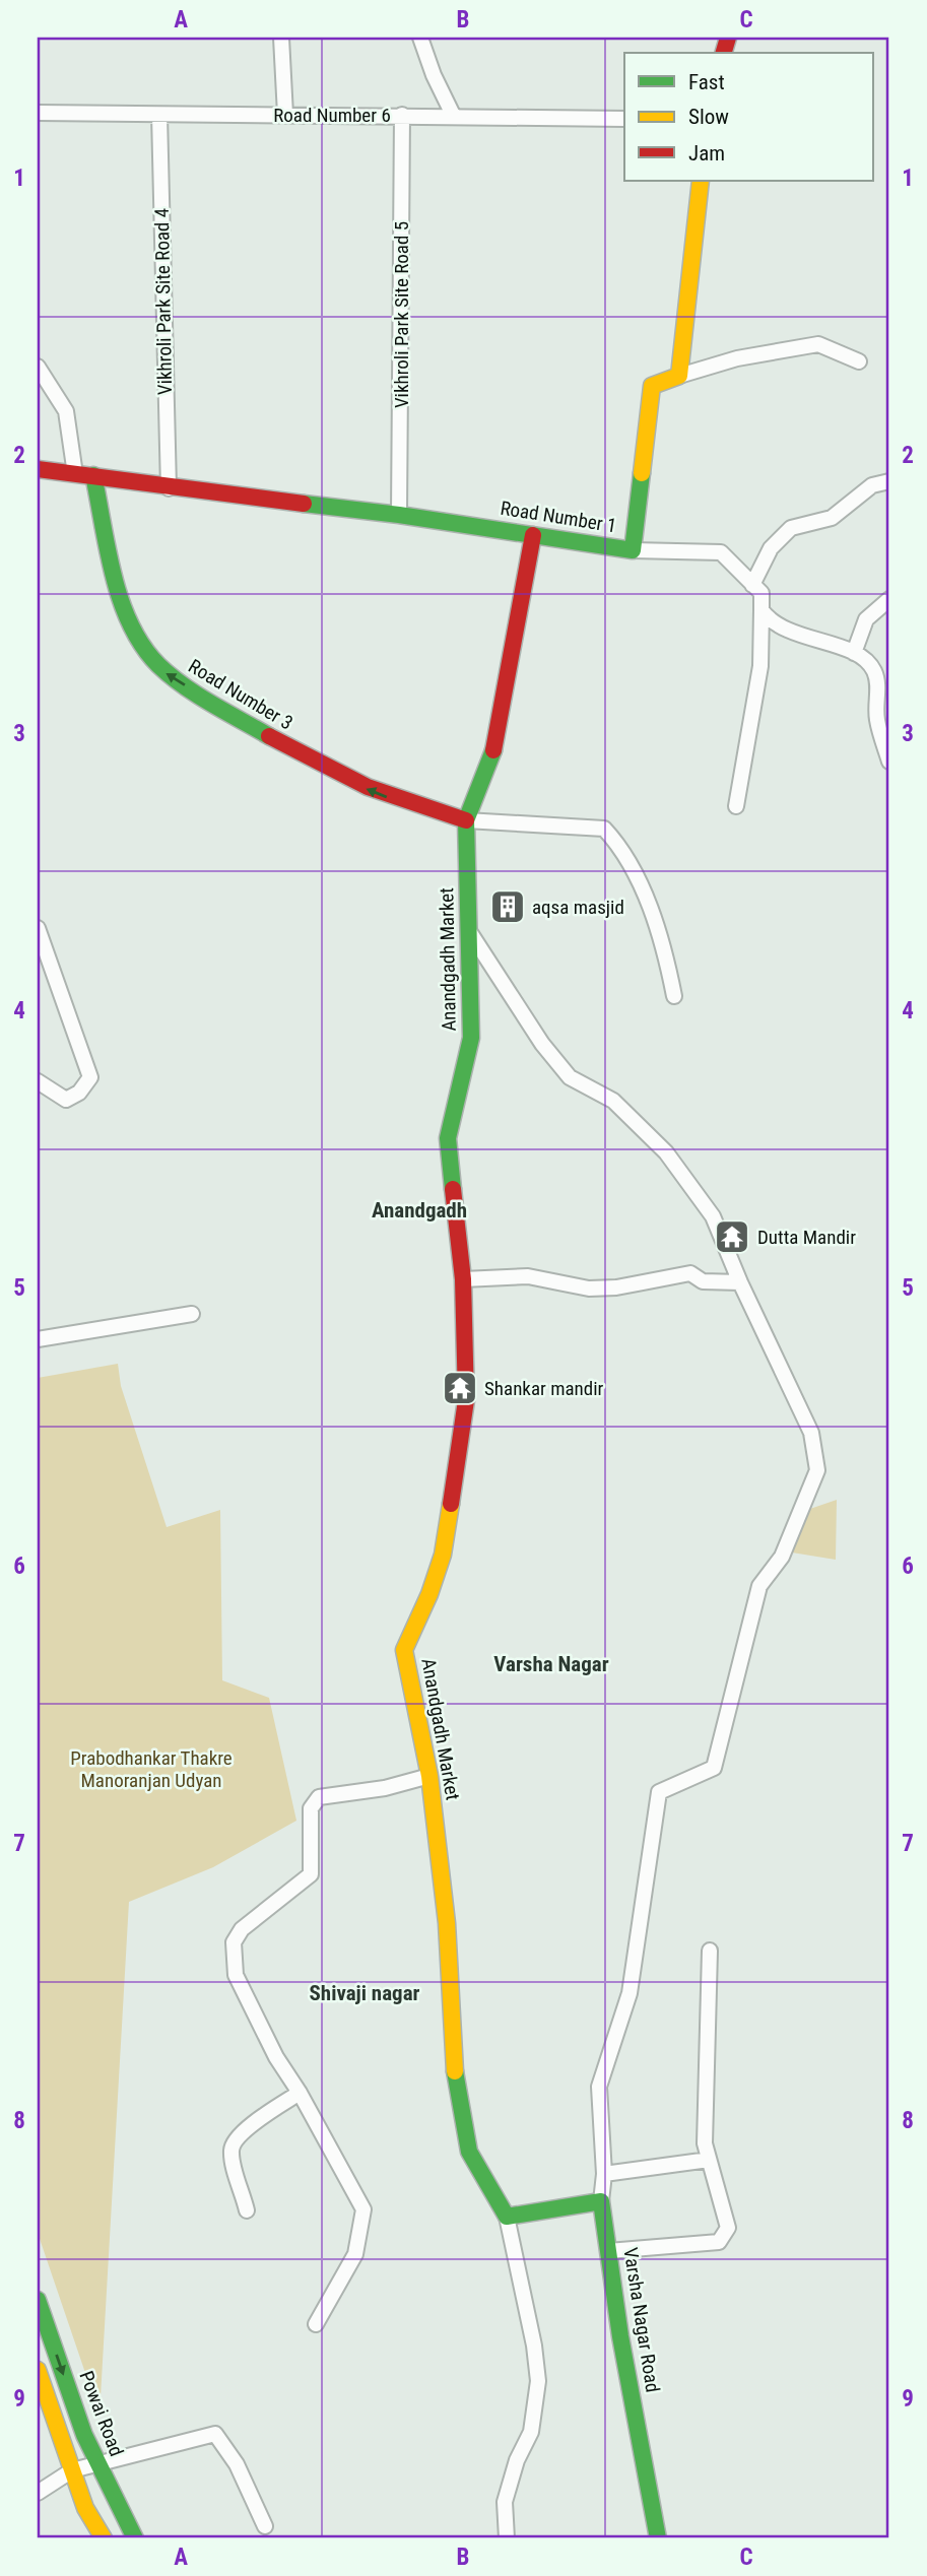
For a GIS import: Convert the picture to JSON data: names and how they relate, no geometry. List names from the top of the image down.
{
  "streets": {
    "street": [
      "Road Number 6",
      "Vikhroli Park Site Road 4",
      "Vikhroli Park Site Road 5",
      "Road Number 1",
      "Road Number 3",
      "Anandgadh Market",
      "Varsha Nagar Road",
      "Powai Road"
    ]
  },
  "crossings": [
    ["Road Number 6", "Vikhroli Park Site Road 4"],
    ["Road Number 6", "Vikhroli Park Site Road 5"],
    ["Vikhroli Park Site Road 4", "Road Number 1"],
    ["Vikhroli Park Site Road 5", "Road Number 1"],
    ["Road Number 1", "Road Number 3"],
    ["Road Number 1", "Anandgadh Market"],
    ["Road Number 3", "Anandgadh Market"]
  ],
  "one_way": ["Road Number 3"],
  "districts": ["Anandgadh", "Varsha Nagar", "Shivaji nagar"],
  "parks": ["Prabodhankar Thakre Manoranjan Udyan"],
  "places": {
    "building": ["aqsa masjid"],
    "temple": ["Dutta Mandir", "Shankar mandir"]
  },
  "legend": ["Fast", "Slow", "Jam"],
  "grid": {
    "columns": ["A", "B", "C"],
    "rows": [
      "1",
      "2",
      "3",
      "4",
      "5",
      "6",
      "7",
      "8",
      "9"
    ]
  }
}
